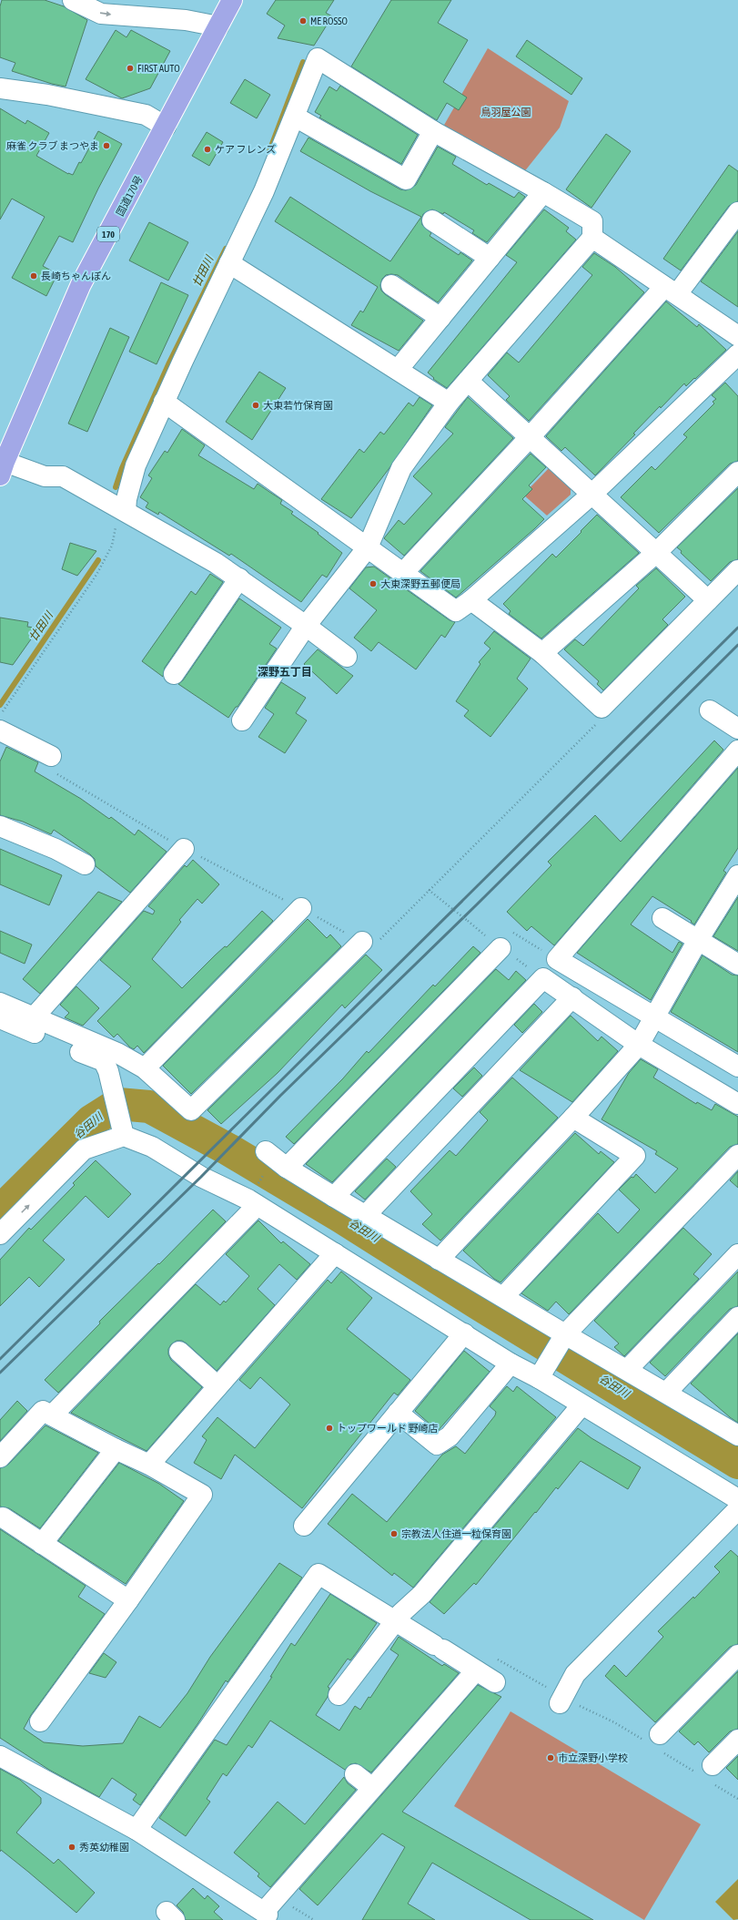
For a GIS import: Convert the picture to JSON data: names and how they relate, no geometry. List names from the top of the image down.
{
  "streets": {
    "highway": ["国道170号", "170"]
  },
  "districts": ["深野五丁目"],
  "water": ["廿田川", "谷田川"],
  "parks": ["鳥羽屋公園"],
  "places": [
    "ME ROSSO",
    "FIRST AUTO",
    "麻雀 クラブ まつやま",
    "ケア フレンズ",
    "長崎ちゃんぽん",
    "大東若竹保育園",
    "大東深野五郵便局",
    "トップワールド 野崎店",
    "宗教法人住道一粒保育園",
    "市立深野小学校",
    "秀英幼稚園"
  ]
}
